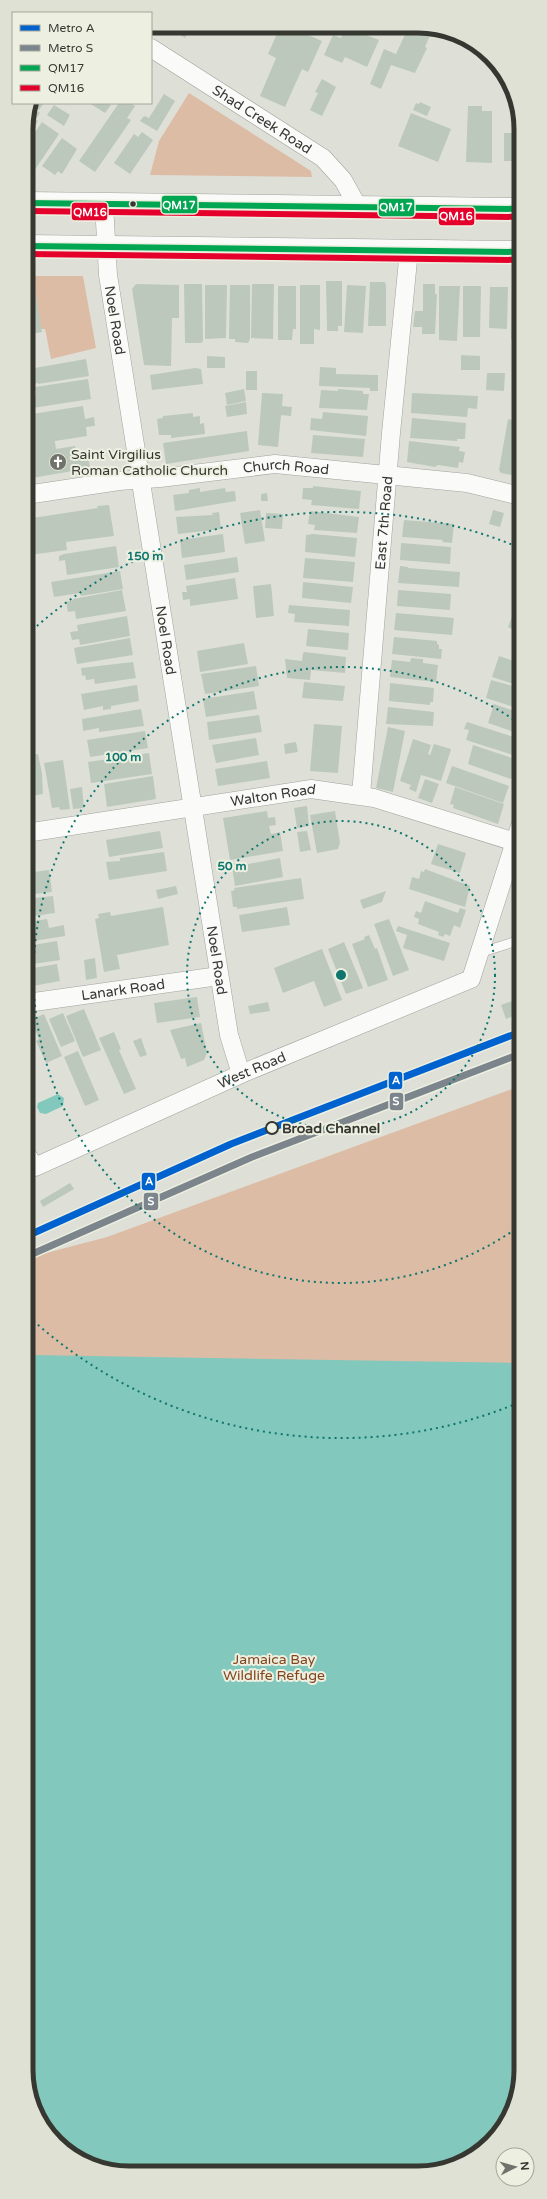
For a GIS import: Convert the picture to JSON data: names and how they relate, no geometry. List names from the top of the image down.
{
  "streets": {
    "street": [
      "Shad Creek Road",
      "Noel Road",
      "Church Road",
      "East 7th Road",
      "Walton Road",
      "Lanark Road",
      "West Road"
    ]
  },
  "crossings": [
    ["Noel Road", "Church Road"],
    ["Noel Road", "Walton Road"],
    ["Noel Road", "Lanark Road"],
    ["Noel Road", "West Road"],
    ["Church Road", "East 7th Road"],
    ["East 7th Road", "Walton Road"]
  ],
  "parks": ["Jamaica Bay Wildlife Refuge"],
  "places": {
    "church": ["Saint Virgilius Roman Catholic Church"],
    "other": ["Broad Channel"]
  },
  "lines": [
    "transit line QM17",
    "transit line QM16",
    "metro line A",
    "metro line S"
  ],
  "legend": [
    "Metro A",
    "Metro S",
    "QM17",
    "QM16"
  ],
  "north": "right",
  "rings": ["150 m", "100 m", "50 m"]
}
